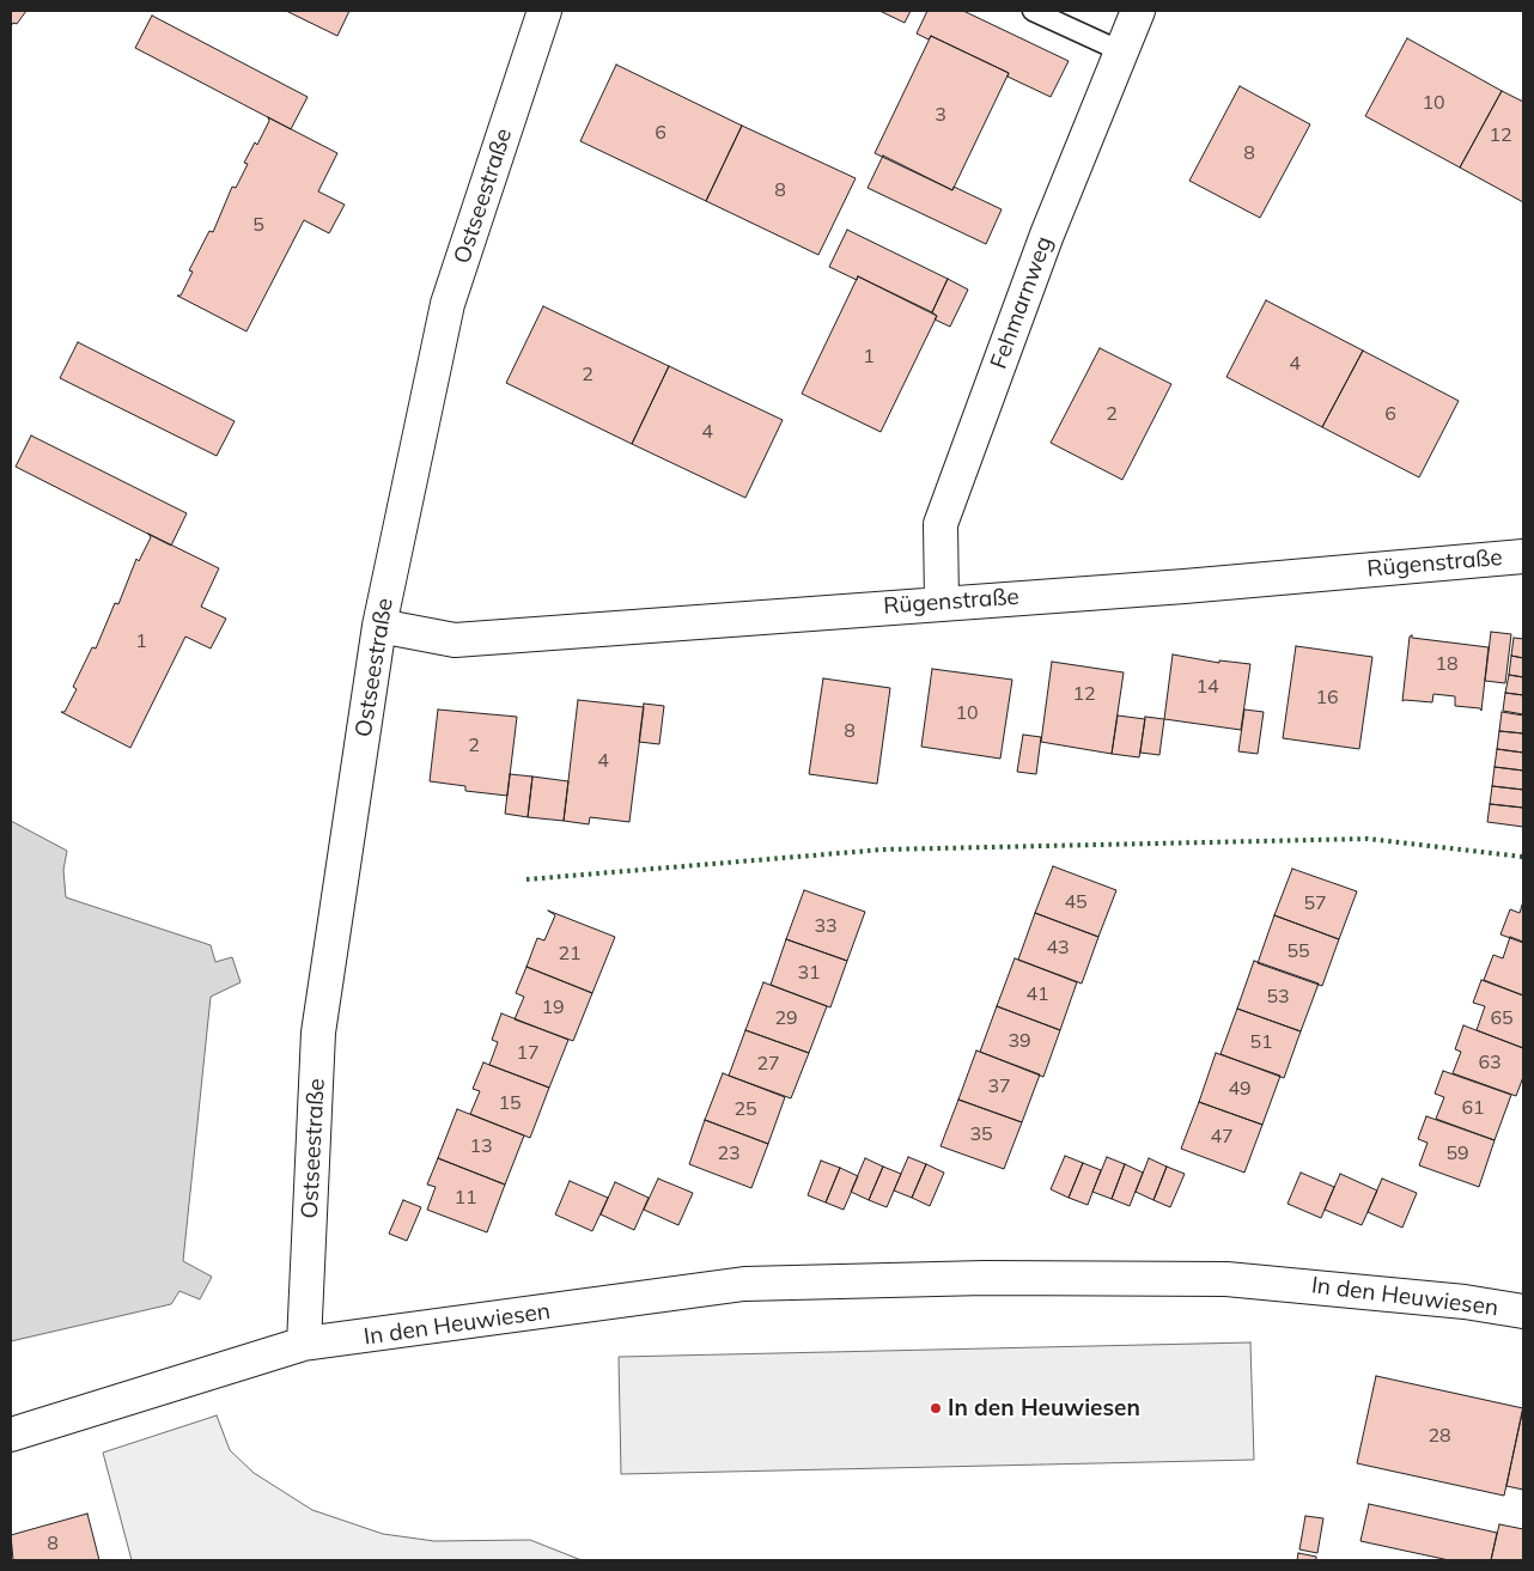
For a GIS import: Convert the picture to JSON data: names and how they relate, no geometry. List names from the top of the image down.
{
  "streets": {
    "street": [
      "Ostseestraße",
      "Fehmarnweg",
      "Rügenstraße",
      "In den Heuwiesen"
    ]
  },
  "crossings": [
    ["Ostseestraße", "Rügenstraße"],
    ["Ostseestraße", "In den Heuwiesen"],
    ["Fehmarnweg", "Rügenstraße"]
  ],
  "places": ["In den Heuwiesen"],
  "house_numbers": [
    "10",
    "3",
    "6",
    "12",
    "8",
    "8",
    "5",
    "1",
    "4",
    "2",
    "2",
    "6",
    "4",
    "1",
    "18",
    "14",
    "12",
    "16",
    "10",
    "8",
    "2",
    "4",
    "45",
    "57",
    "33",
    "43",
    "55",
    "21",
    "31",
    "41",
    "53",
    "19",
    "29",
    "65",
    "39",
    "51",
    "17",
    "63",
    "27",
    "37",
    "49",
    "15",
    "61",
    "25",
    "35",
    "47",
    "13",
    "23",
    "59",
    "11",
    "28",
    "8"
  ]
}
